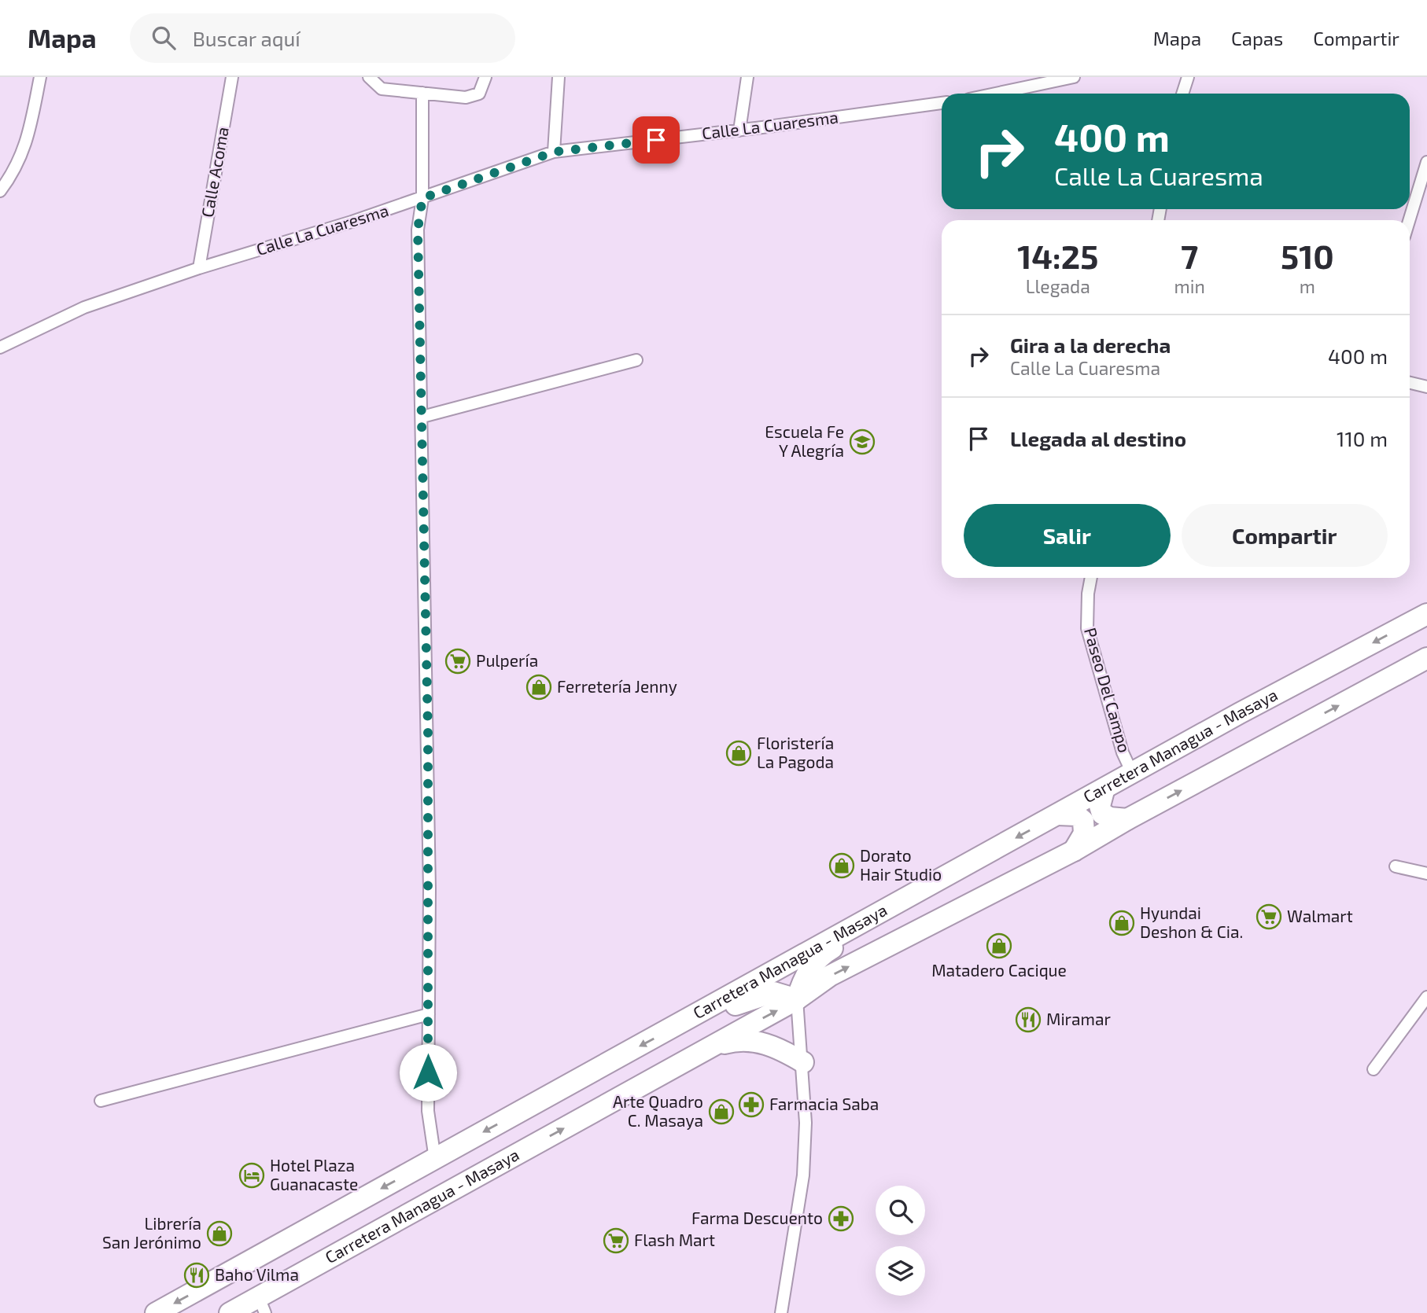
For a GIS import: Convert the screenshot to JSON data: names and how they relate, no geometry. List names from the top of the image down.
{
  "streets": {
    "highway": ["Carretera Managua - Masaya"],
    "street": ["Calle La Cuaresma", "Calle Acoma", "Paseo Del Campo"]
  },
  "crossings": [
    ["Calle La Cuaresma", "Calle Acoma"],
    ["Paseo Del Campo", "Carretera Managua - Masaya"]
  ],
  "places": {
    "school or university": ["Escuela Fe Y Alegría"],
    "supermarket": ["Pulpería", "Walmart", "Flash Mart"],
    "shop": [
      "Ferretería Jenny",
      "Floristería La Pagoda",
      "Dorato Hair Studio",
      "Hyundai Deshon & Cia.",
      "Matadero Cacique",
      "Arte Quadro C. Masaya",
      "Librería San Jerónimo"
    ],
    "restaurant": ["Miramar", "Baho Vilma"],
    "pharmacy": ["Farmacia Saba", "Farma Descuento"],
    "hotel": ["Hotel Plaza Guanacaste"]
  },
  "page": {
    "header": "Mapa",
    "search": "Buscar aquí",
    "nav": ["Mapa", "Capas", "Compartir"],
    "turn": ["400 m", "Calle La Cuaresma"],
    "eta": [
      "14:25",
      "Llegada",
      "7",
      "min",
      "510",
      "m"
    ],
    "list": [
      {
        "name": "Gira a la derecha",
        "note": "Calle La Cuaresma",
        "value": "400 m"
      },
      {
        "name": "Llegada al destino",
        "value": "110 m"
      }
    ],
    "buttons": ["Salir", "Compartir"]
  }
}
